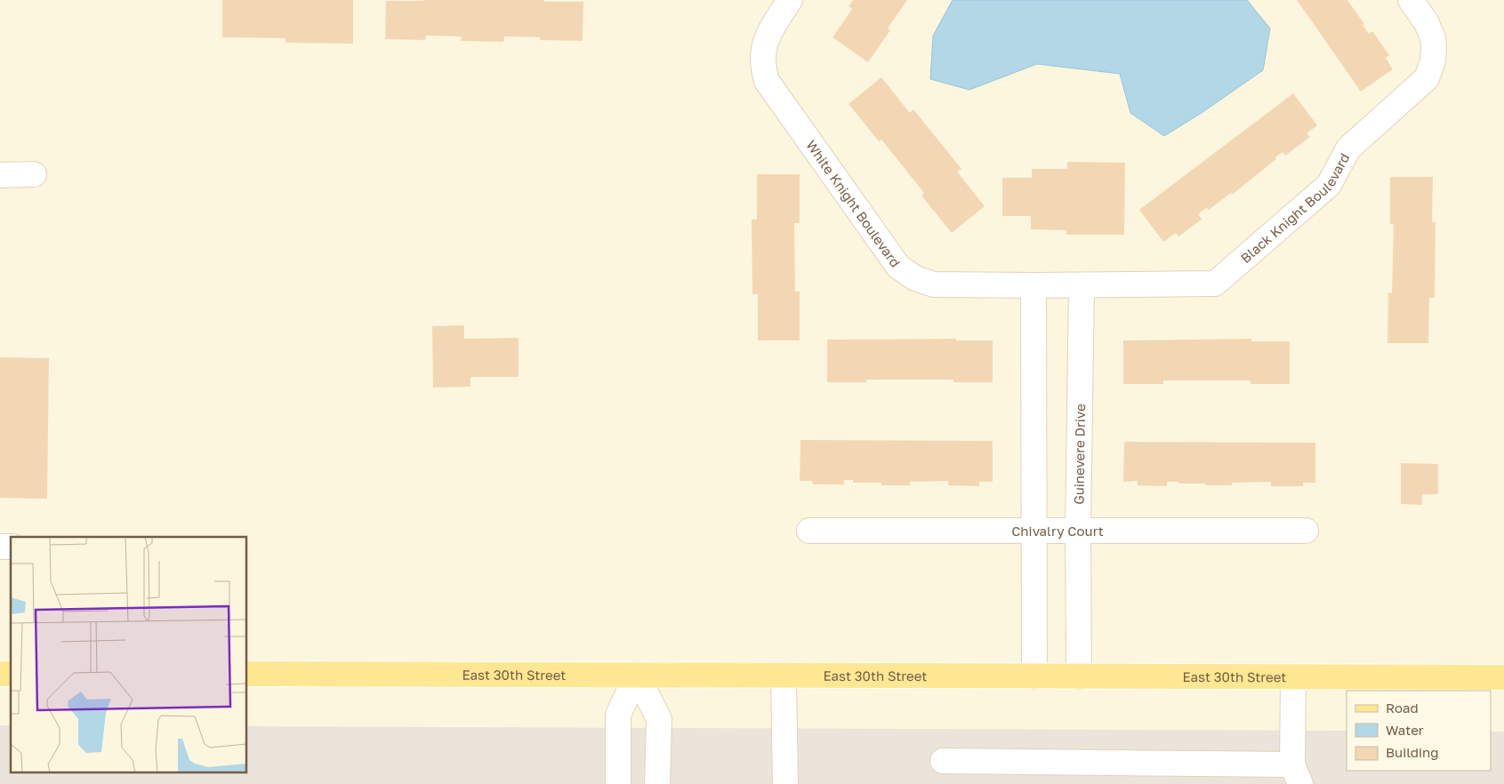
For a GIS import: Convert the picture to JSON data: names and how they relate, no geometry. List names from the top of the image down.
{
  "streets": {
    "main road": ["East 30th Street"],
    "street": [
      "White Knight Boulevard",
      "Black Knight Boulevard",
      "Guinevere Drive",
      "Chivalry Court"
    ]
  },
  "crossings": [
    ["White Knight Boulevard", "Black Knight Boulevard"],
    ["Black Knight Boulevard", "Guinevere Drive"],
    ["Guinevere Drive", "Chivalry Court"],
    ["Guinevere Drive", "East 30th Street"]
  ],
  "legend": ["Road", "Water", "Building"]
}
